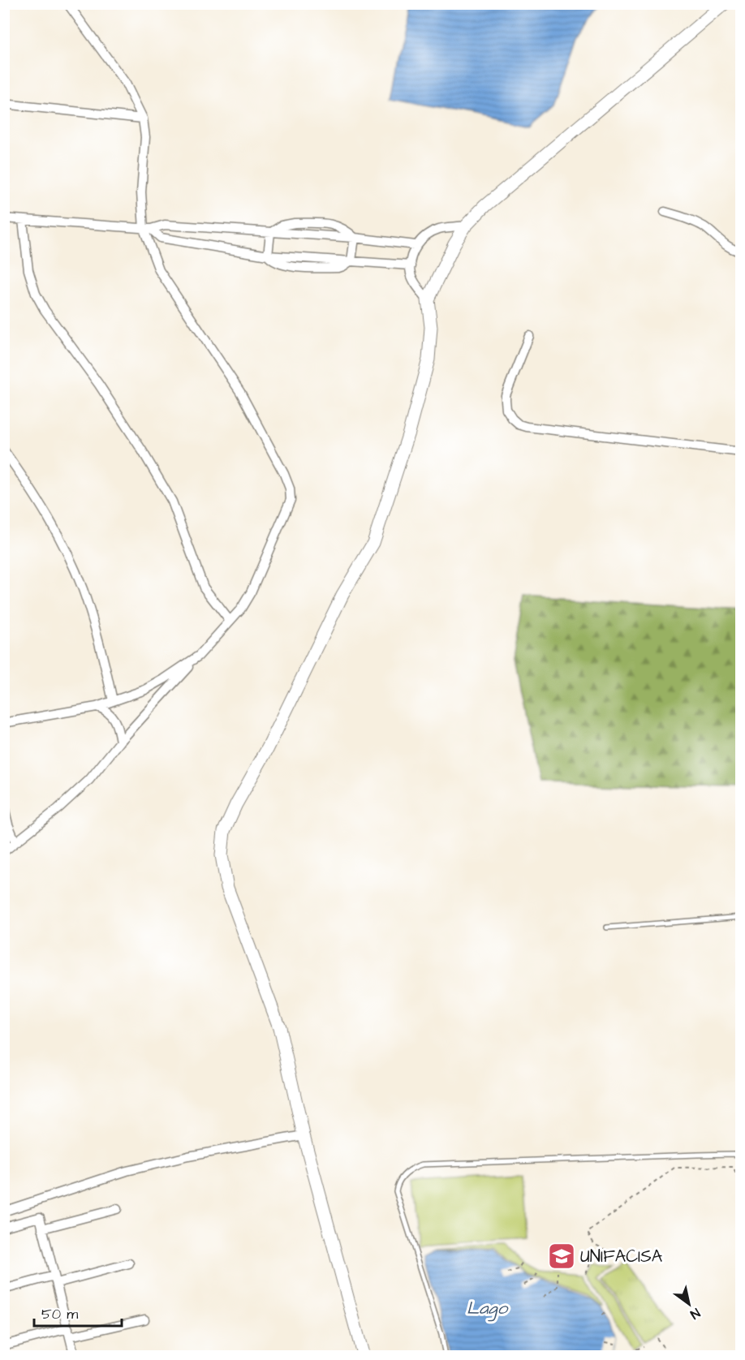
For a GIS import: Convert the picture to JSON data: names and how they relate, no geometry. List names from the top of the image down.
{
  "water": ["Lago"],
  "places": {
    "school or university": ["UNIFACISA"]
  },
  "scale_bar": "50 m",
  "north": "bottom right"
}
